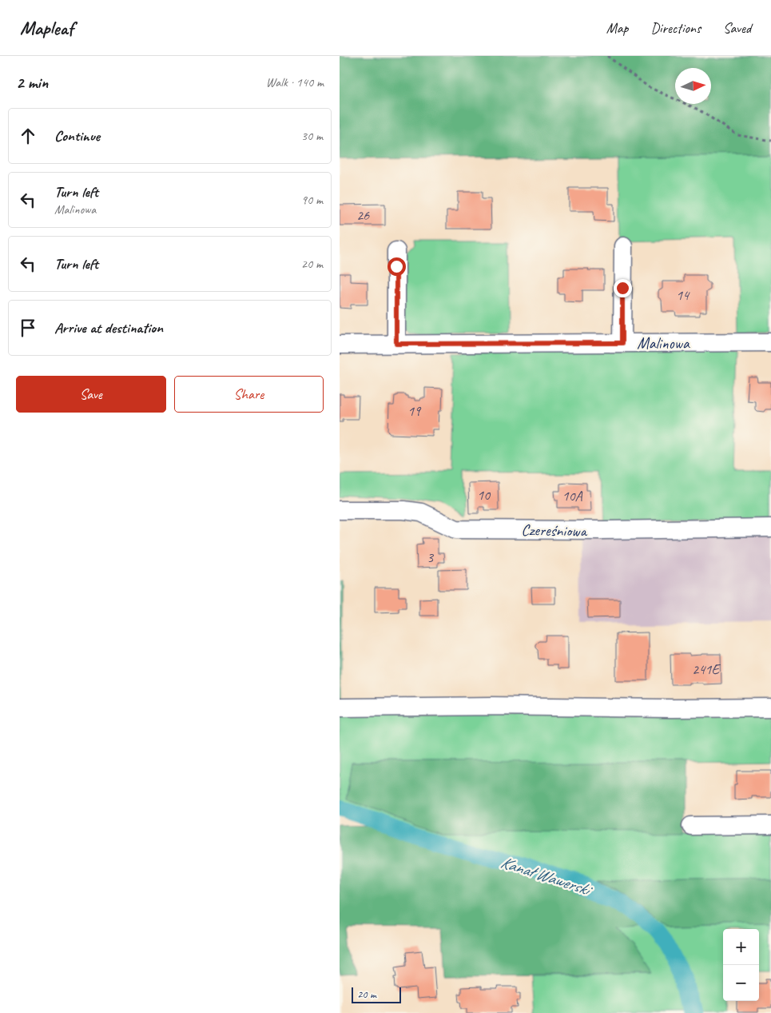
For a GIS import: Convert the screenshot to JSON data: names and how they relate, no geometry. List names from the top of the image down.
{
  "streets": {
    "street": ["Malinowa", "Czereśniowa"]
  },
  "water": ["Kanał Wawerski"],
  "house_numbers": [
    "26",
    "14",
    "19",
    "10",
    "10A",
    "3",
    "241E"
  ],
  "scale_bar": "20 m",
  "north": "right",
  "page": {
    "header": "Mapleaf",
    "nav": ["Map", "Directions", "Saved"],
    "heading": ["2 min", "Walk · 140 m"],
    "list": [
      ["Continue", "30 m"],
      ["Turn left", "Malinowa", "90 m"],
      ["Turn left", "20 m"],
      "Arrive at destination"
    ],
    "buttons": ["Save", "Share"],
    "map_buttons": ["+", "−"],
    "scale": "20 m"
  }
}
